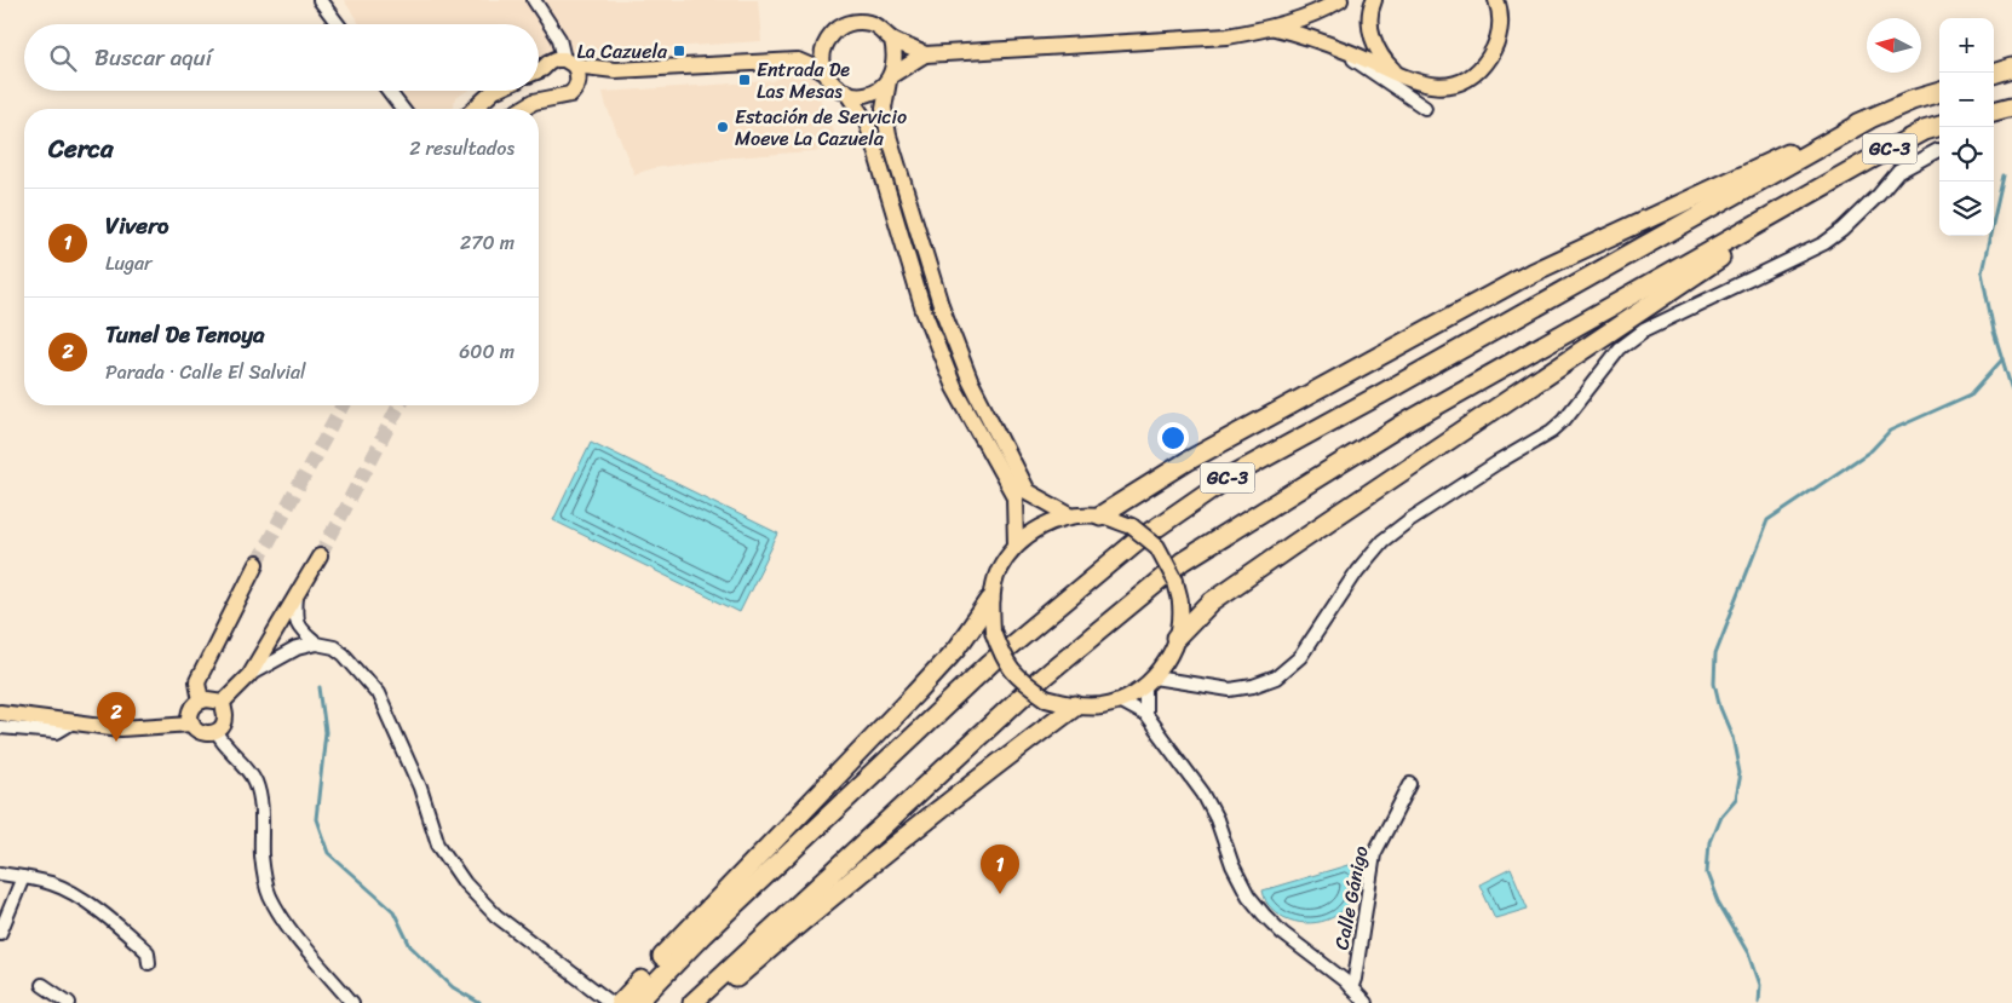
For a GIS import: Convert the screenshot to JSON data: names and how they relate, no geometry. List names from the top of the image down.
{
  "streets": {
    "highway": ["GC-3"],
    "street": ["Calle Gánigo"]
  },
  "places": {
    "transit": ["La Cazuela", "Entrada De Las Mesas"],
    "other": ["Estación de Servicio Moeve La Cazuela"]
  },
  "north": "left",
  "page": {
    "map_buttons": ["+", "−"],
    "search": "Buscar aquí",
    "heading": ["Cerca", "2 resultados"],
    "list": [
      {
        "mark": "1",
        "name": "Vivero",
        "note": "Lugar",
        "value": "270 m"
      },
      {
        "mark": "2",
        "name": "Tunel De Tenoya",
        "note": "Parada · Calle El Salvial",
        "value": "600 m"
      }
    ],
    "pins": ["2", "1"]
  }
}
